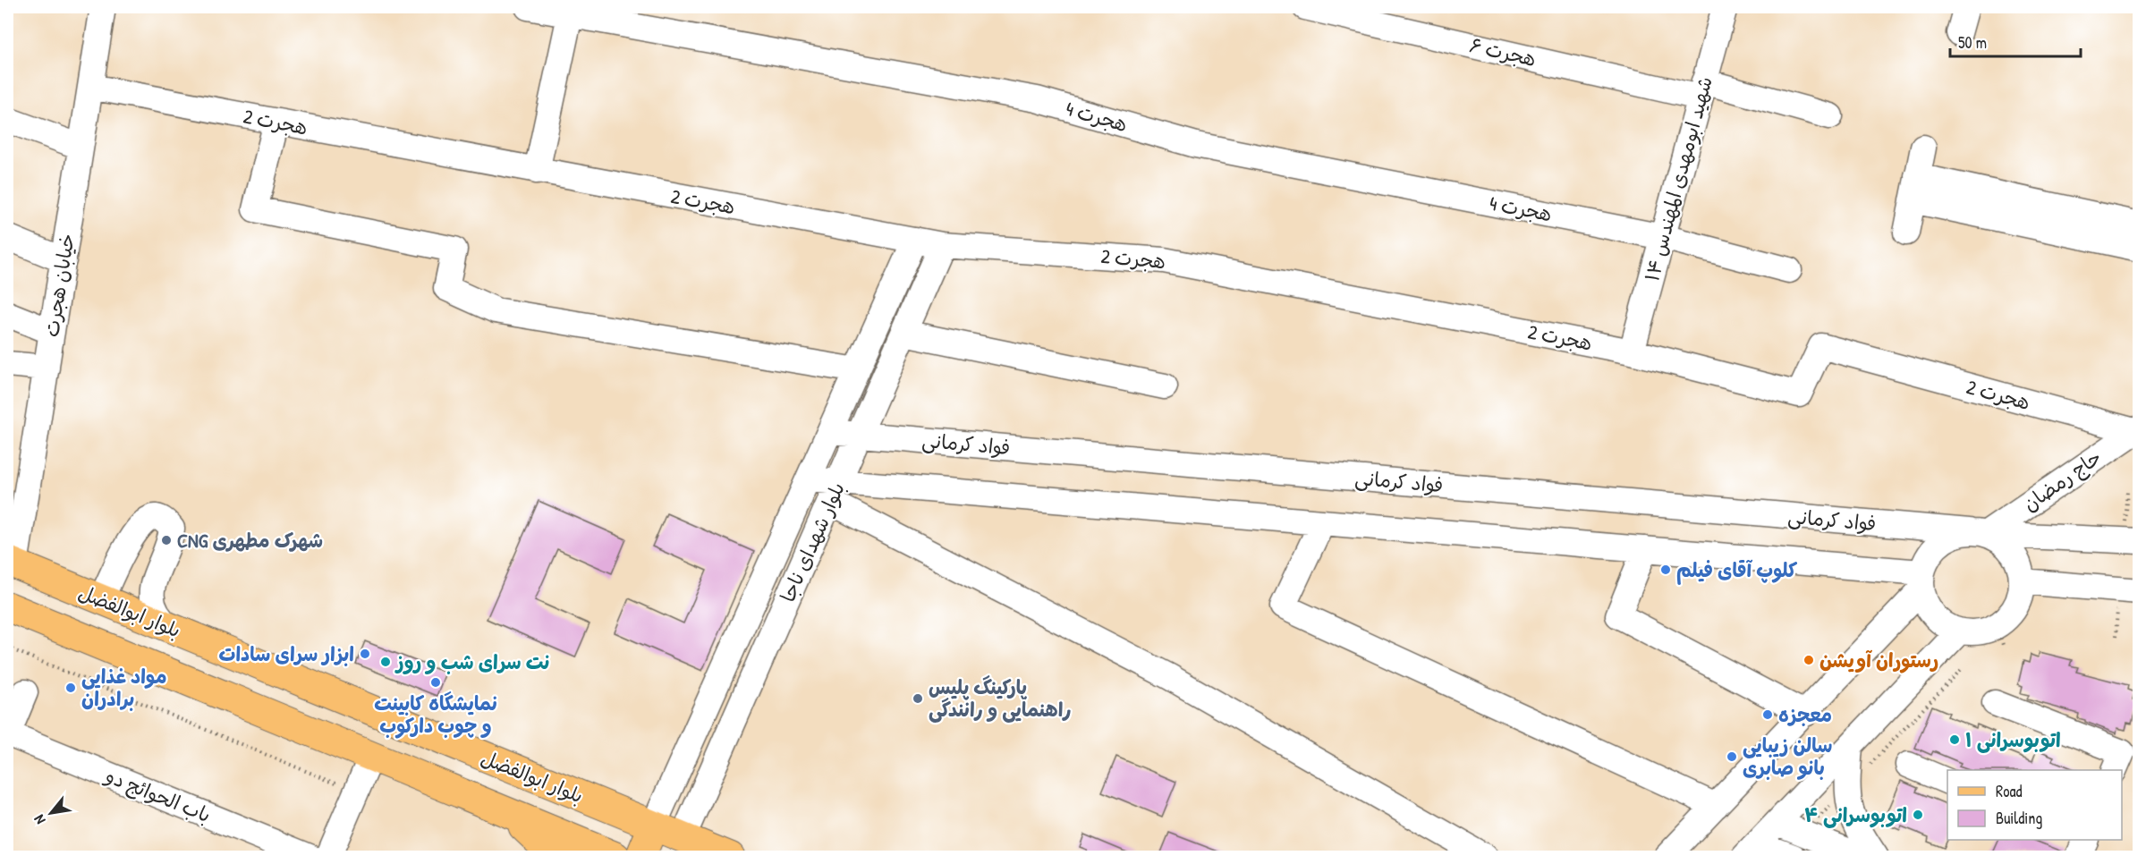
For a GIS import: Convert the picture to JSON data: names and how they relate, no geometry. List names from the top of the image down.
{
  "streets": {
    "main road": ["بلوار ابوالفضل"],
    "street": [
      "هجرت ۶",
      "هجرت 4",
      "هجرت 2",
      "شهید ابومهدی المهندس ۱۴",
      "خیابان هجرت",
      "فواد کرمانی",
      "حاج رمضان",
      "بلوار شهدای ناجا",
      "باب الحوائج دو"
    ]
  },
  "crossings": [
    ["هجرت ۶", "شهید ابومهدی المهندس ۱۴"],
    ["هجرت 4", "شهید ابومهدی المهندس ۱۴"],
    ["هجرت 2", "شهید ابومهدی المهندس ۱۴"],
    ["هجرت 2", "خیابان هجرت"],
    ["هجرت 2", "حاج رمضان"],
    ["هجرت 2", "بلوار شهدای ناجا"],
    ["خیابان هجرت", "بلوار ابوالفضل"],
    ["فواد کرمانی", "حاج رمضان"],
    ["فواد کرمانی", "بلوار شهدای ناجا"],
    ["بلوار شهدای ناجا", "بلوار ابوالفضل"]
  ],
  "places": [
    "CNG شهرک مطهری",
    "کلوپ آقای فیلم",
    "ابزار سرای سادات",
    "رستوران آویشن",
    "نت سرای شب و روز",
    "نمایشگاه کابینت و چوب دارکوب",
    "مواد غذایی برادران",
    "پارکینگ پلیس راهنمایی و رانندگی",
    "معجزه",
    "اتوبوسرانی ۱",
    "سالن زیبایی بانو صابری",
    "اتوبوسرانی ۴"
  ],
  "legend": ["Road", "Building"],
  "scale_bar": "50 m",
  "north": "bottom left"
}
